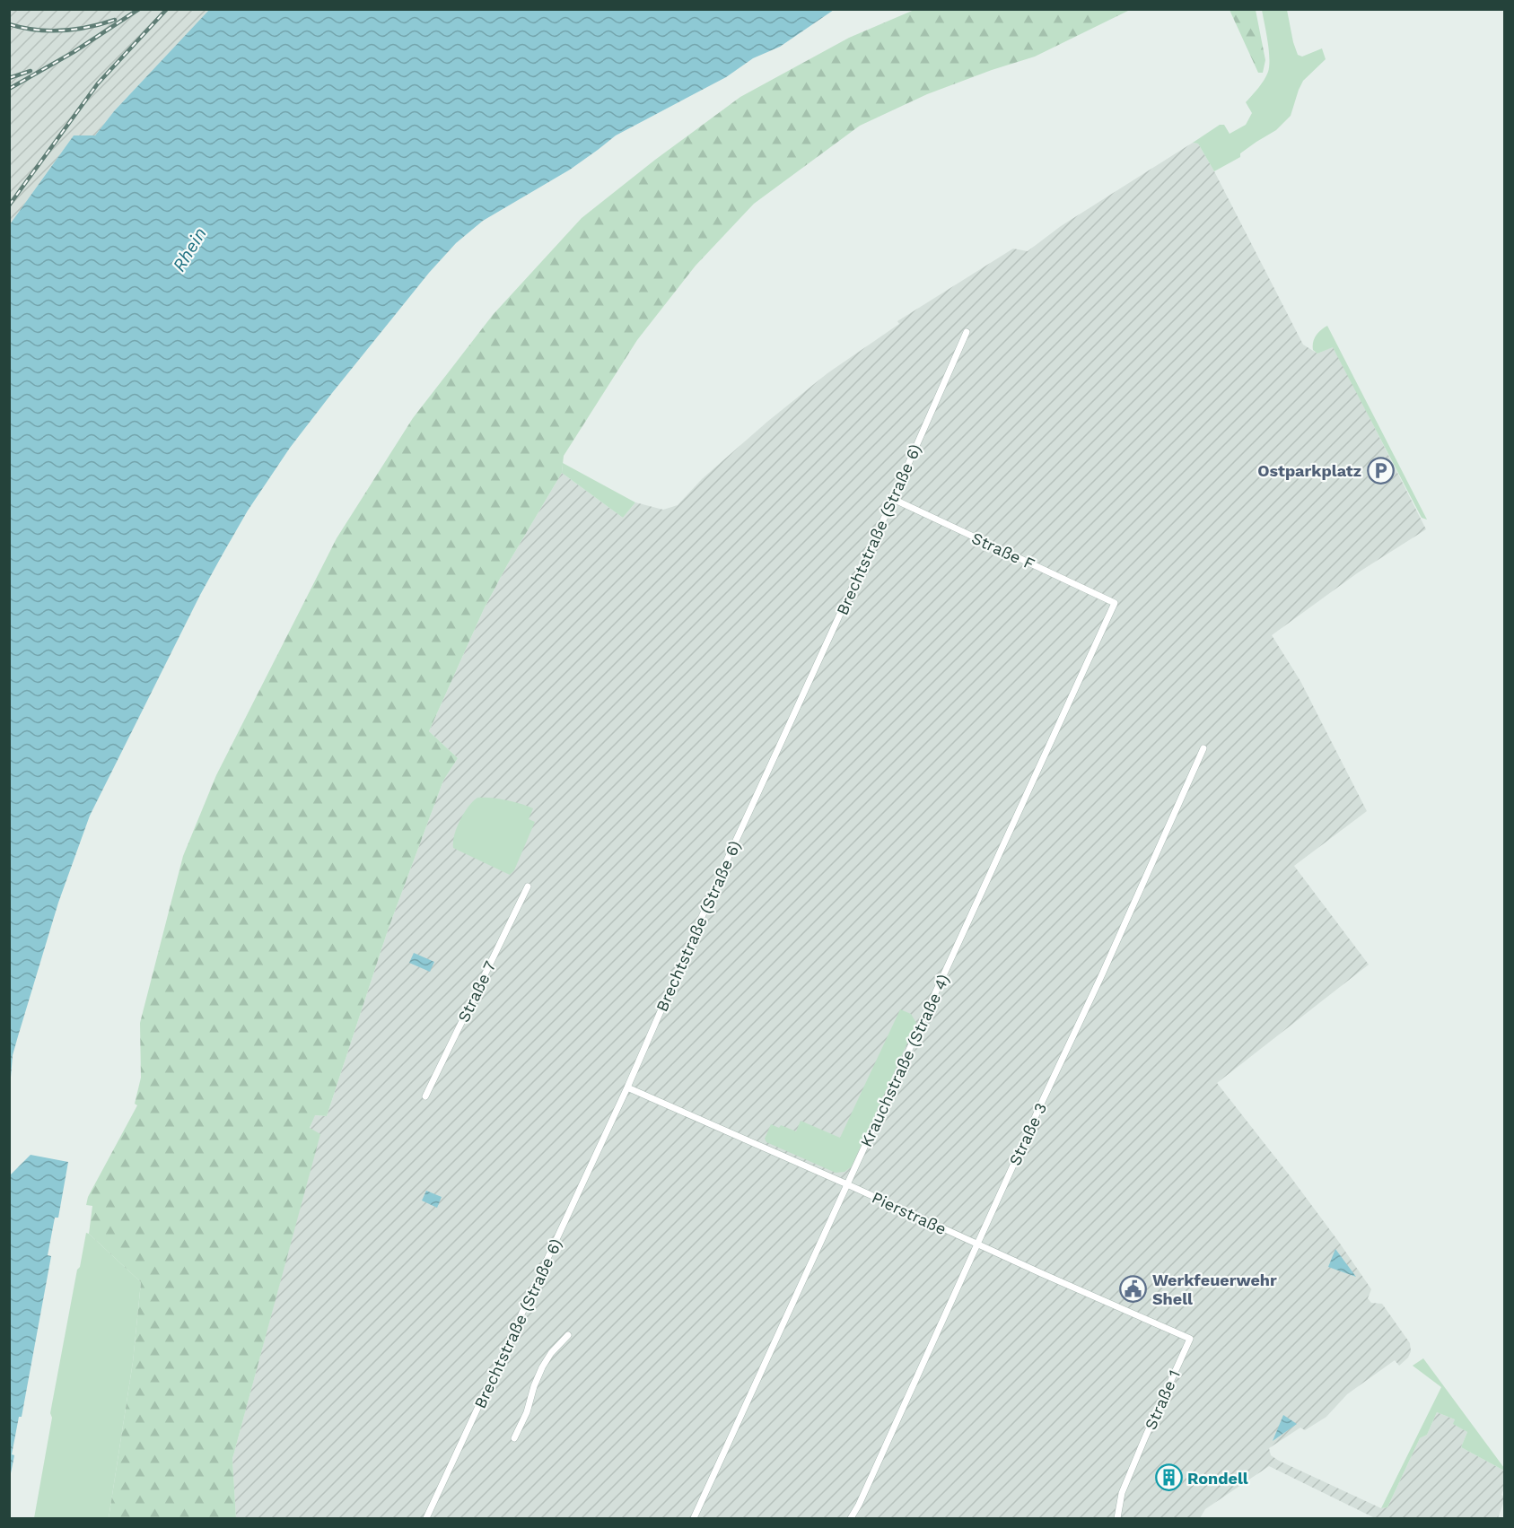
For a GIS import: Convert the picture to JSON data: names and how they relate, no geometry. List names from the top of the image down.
{
  "streets": {
    "street": [
      "Brechtstraße (Straße 6)",
      "Straße F",
      "Straße 7",
      "Krauchstraße (Straße 4)",
      "Straße 3",
      "Pierstraße",
      "Straße 1"
    ]
  },
  "crossings": [
    ["Brechtstraße (Straße 6)", "Straße F"],
    ["Brechtstraße (Straße 6)", "Pierstraße"],
    ["Straße F", "Krauchstraße (Straße 4)"],
    ["Krauchstraße (Straße 4)", "Pierstraße"],
    ["Straße 3", "Pierstraße"],
    ["Pierstraße", "Straße 1"]
  ],
  "water": ["Rhein"],
  "places": {
    "parking": ["Ostparkplatz"],
    "public building": ["Werkfeuerwehr Shell"],
    "building": ["Rondell"]
  }
}
